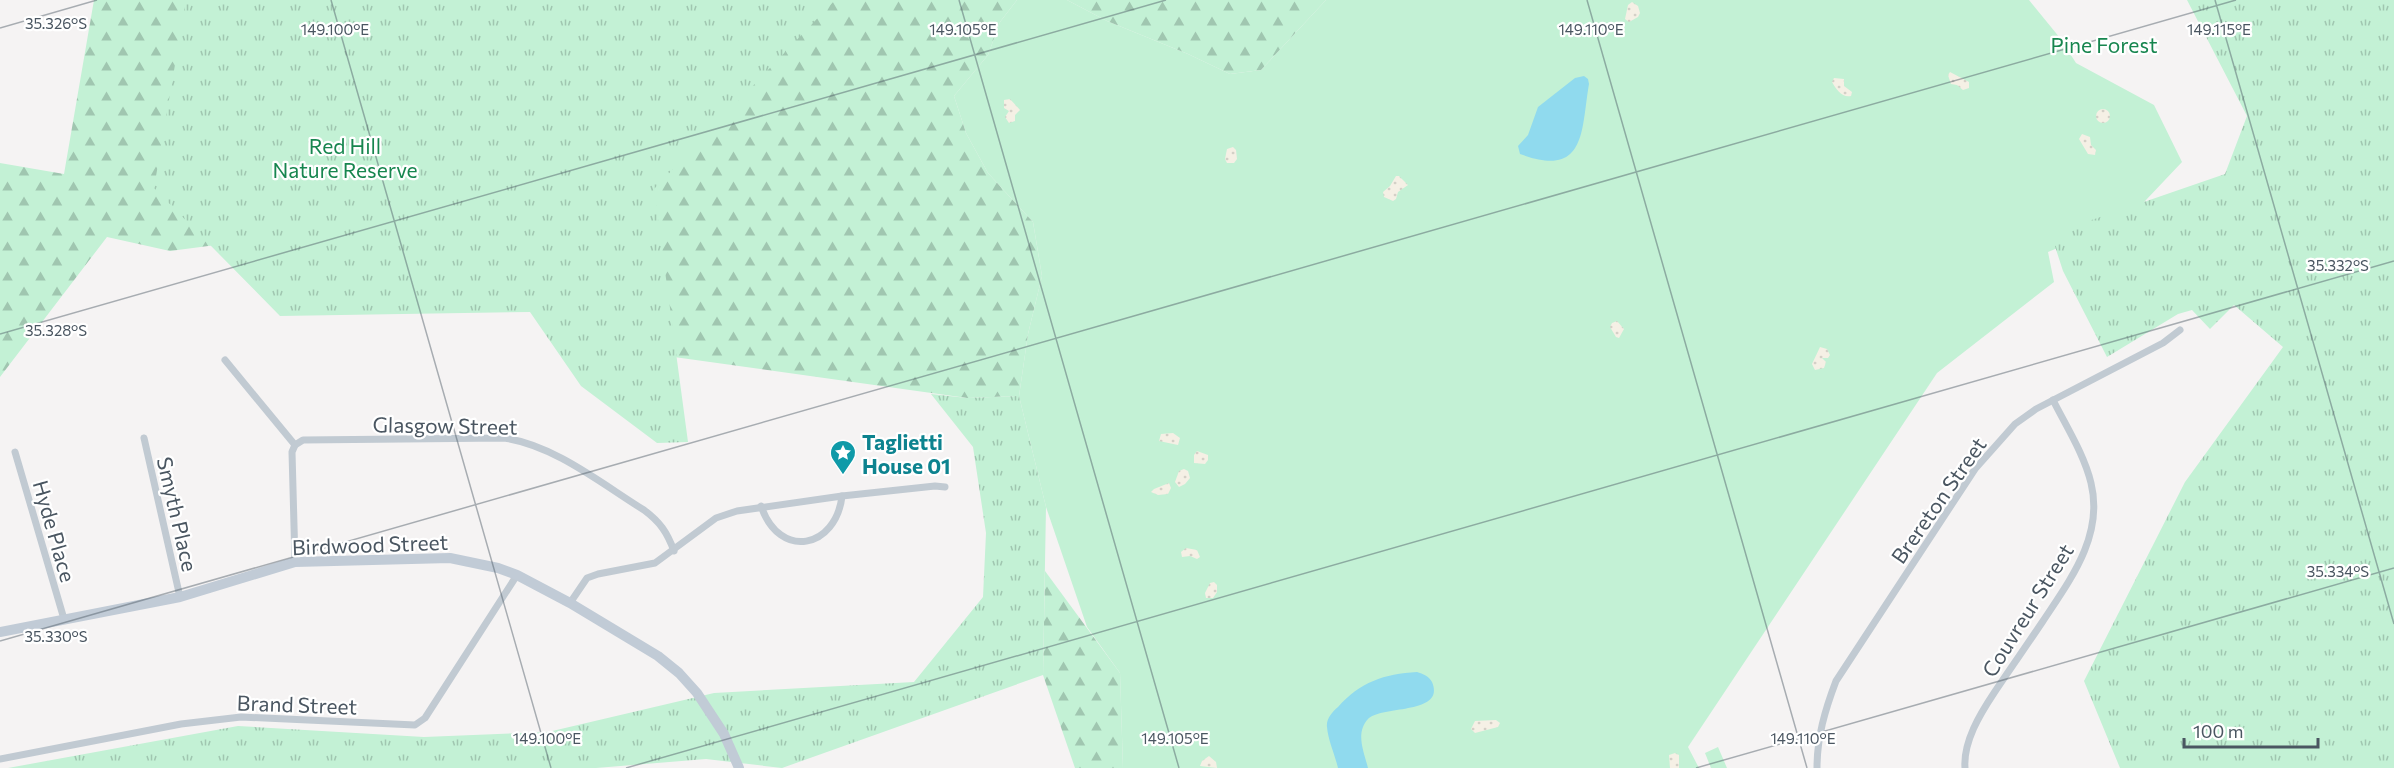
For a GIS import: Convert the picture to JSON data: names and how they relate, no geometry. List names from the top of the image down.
{
  "streets": {
    "street": [
      "Glasgow Street",
      "Brereton Street",
      "Smyth Place",
      "Hyde Place",
      "Birdwood Street",
      "Couvreur Street",
      "Brand Street"
    ]
  },
  "crossings": [
    ["Brereton Street", "Couvreur Street"],
    ["Smyth Place", "Birdwood Street"],
    ["Hyde Place", "Birdwood Street"],
    ["Birdwood Street", "Brand Street"]
  ],
  "parks": ["Pine Forest", "Red Hill Nature Reserve"],
  "places": {
    "place": ["Taglietti House 01"]
  },
  "scale_bar": "100 m",
  "coordinates": [
    "35.326°S",
    "149.100°E",
    "149.105°E",
    "149.110°E",
    "149.115°E",
    "35.332°S",
    "35.328°S",
    "35.334°S",
    "35.330°S"
  ]
}
